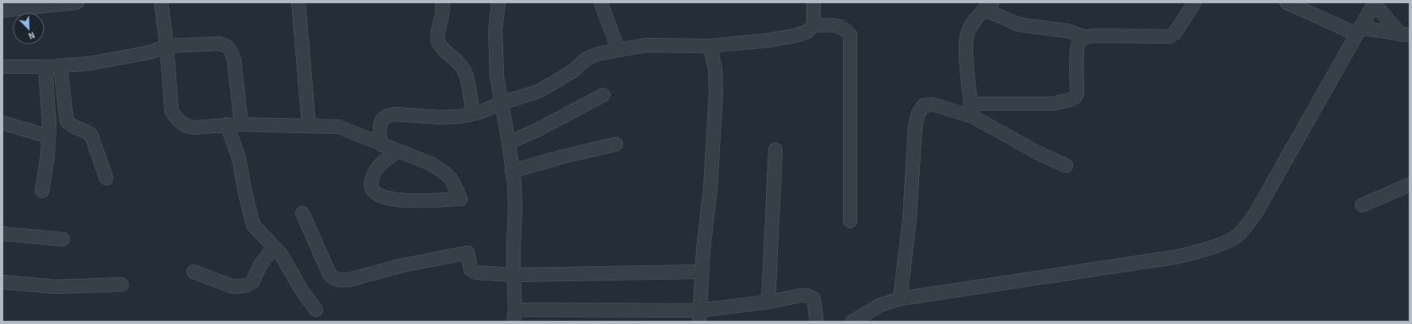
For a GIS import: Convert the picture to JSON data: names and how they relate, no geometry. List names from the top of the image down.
{
  "north": "bottom right"
}
